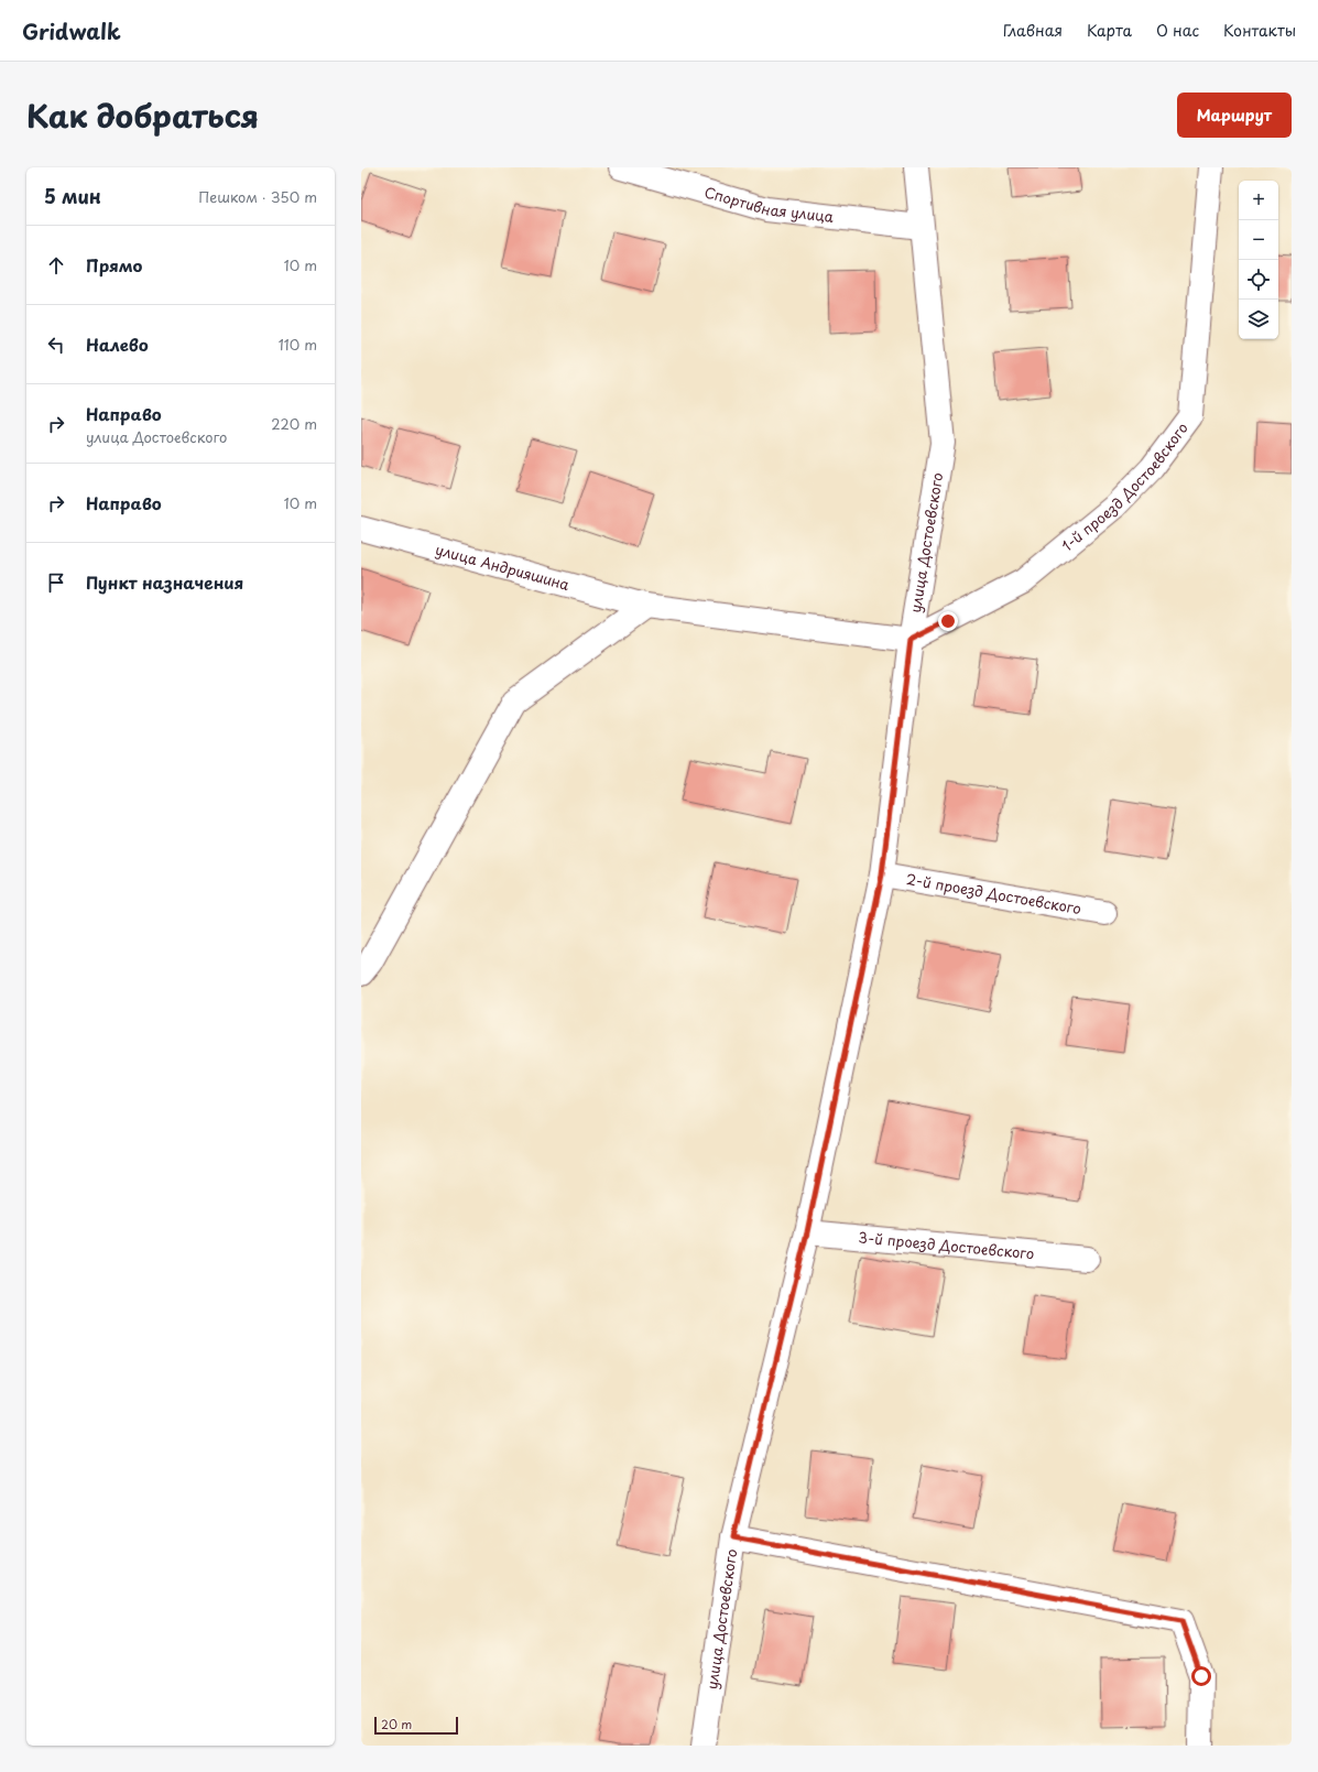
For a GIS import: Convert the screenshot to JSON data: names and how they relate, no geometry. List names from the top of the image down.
{
  "streets": {
    "street": [
      "Спортивная улица",
      "1-й проезд Достоевского",
      "улица Достоевского",
      "улица Андрияшина",
      "2-й проезд Достоевского",
      "3-й проезд Достоевского"
    ]
  },
  "crossings": [
    ["Спортивная улица", "улица Достоевского"],
    ["1-й проезд Достоевского", "улица Достоевского"],
    ["1-й проезд Достоевского", "улица Андрияшина"],
    ["улица Достоевского", "улица Андрияшина"],
    ["улица Достоевского", "2-й проезд Достоевского"],
    ["улица Достоевского", "3-й проезд Достоевского"]
  ],
  "scale_bar": "20 m",
  "page": {
    "header": "Gridwalk",
    "nav": [
      "Главная",
      "Карта",
      "О нас",
      "Контакты"
    ],
    "title": "Как добраться",
    "buttons": "Маршрут",
    "heading": ["5 мин", "Пешком · 350 m"],
    "map_buttons": ["+", "−"],
    "list": [
      ["Прямо", "10 m"],
      ["Налево", "110 m"],
      ["Направо", "улица Достоевского", "220 m"],
      ["Направо", "10 m"],
      "Пункт назначения"
    ],
    "scale": "20 m"
  }
}
